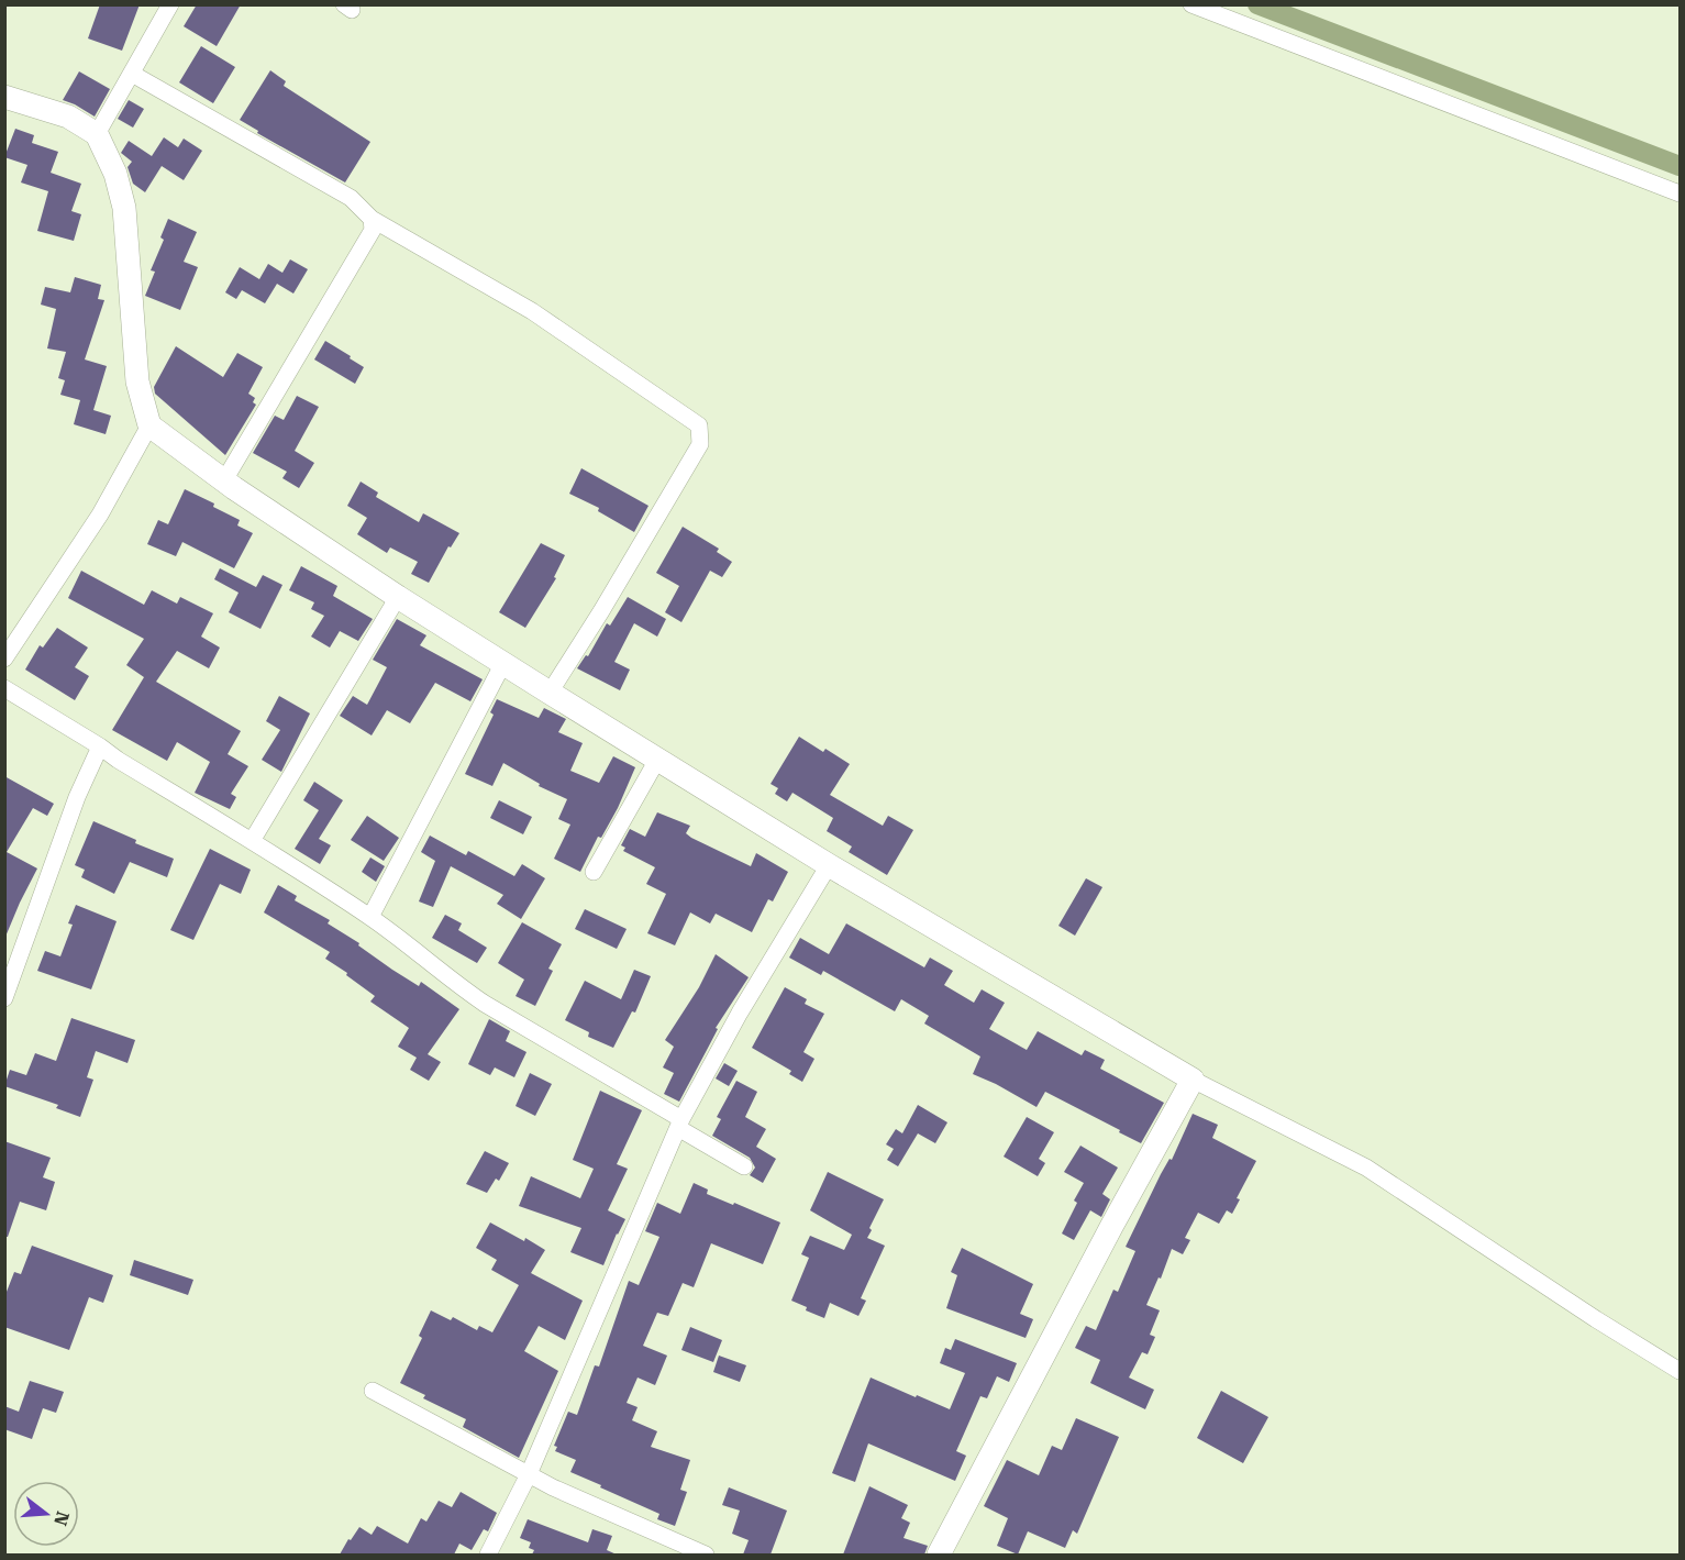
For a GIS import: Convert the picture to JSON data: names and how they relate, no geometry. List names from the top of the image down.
{
  "north": "right"
}
